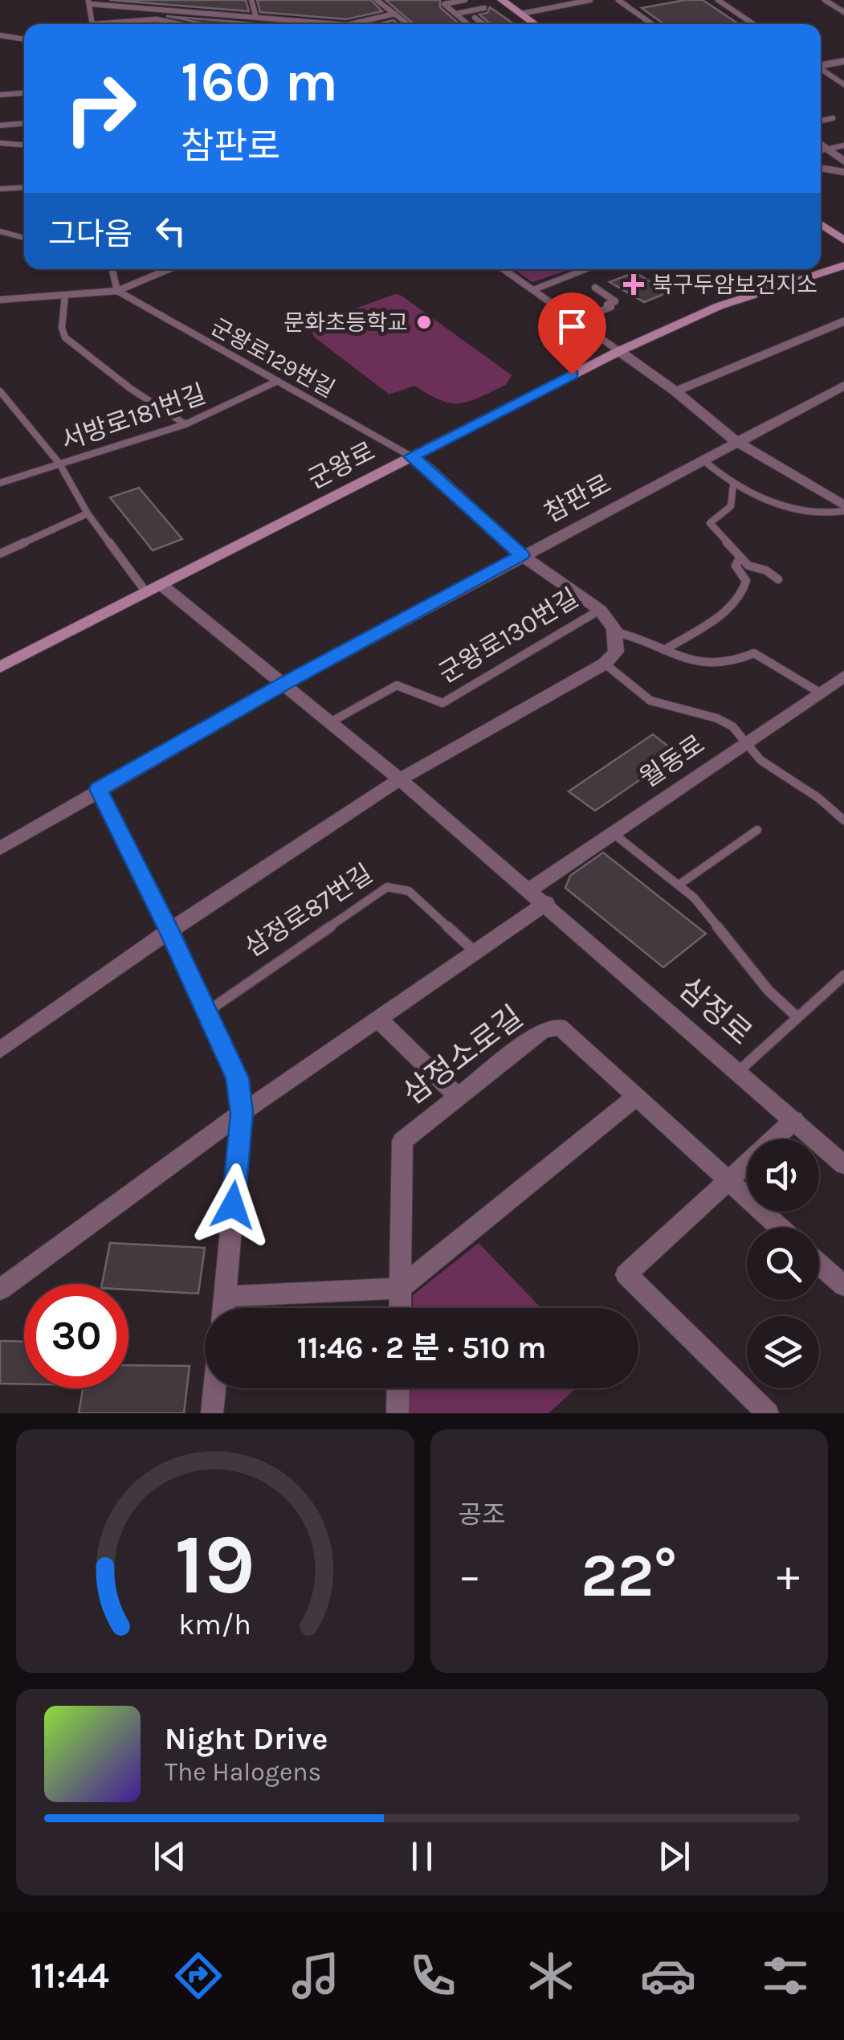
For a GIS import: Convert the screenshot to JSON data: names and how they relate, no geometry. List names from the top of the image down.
{
  "streets": {
    "main road": ["군왕로"],
    "street": [
      "참판로",
      "군왕로130번길",
      "월동로",
      "삼정로",
      "삼정소로길"
    ],
    "lane": ["군왕로129번길", "서방로181번길", "삼정로87번길"]
  },
  "crossings": [
    ["군왕로129번길", "서방로181번길"],
    ["군왕로129번길", "군왕로"],
    ["군왕로129번길", "군왕로130번길"],
    ["군왕로", "군왕로130번길"],
    ["군왕로", "삼정로"],
    ["참판로", "군왕로130번길"],
    ["참판로", "삼정로"],
    ["군왕로130번길", "삼정로"],
    ["월동로", "삼정로"]
  ],
  "places": {
    "health": ["북구두암보건지소"],
    "other": ["문화초등학교"]
  },
  "page": {
    "turn": ["160 m", "참판로"],
    "then": "그다음",
    "limit": "30",
    "trip": "11:46 · 2 분 · 510 m",
    "tile": "공조",
    "heat": ["−", "22°", "+"],
    "song": ["Night Drive", "The Halogens"],
    "tabs": "11:44",
    "gauge": ["19", "km/h"]
  }
}
